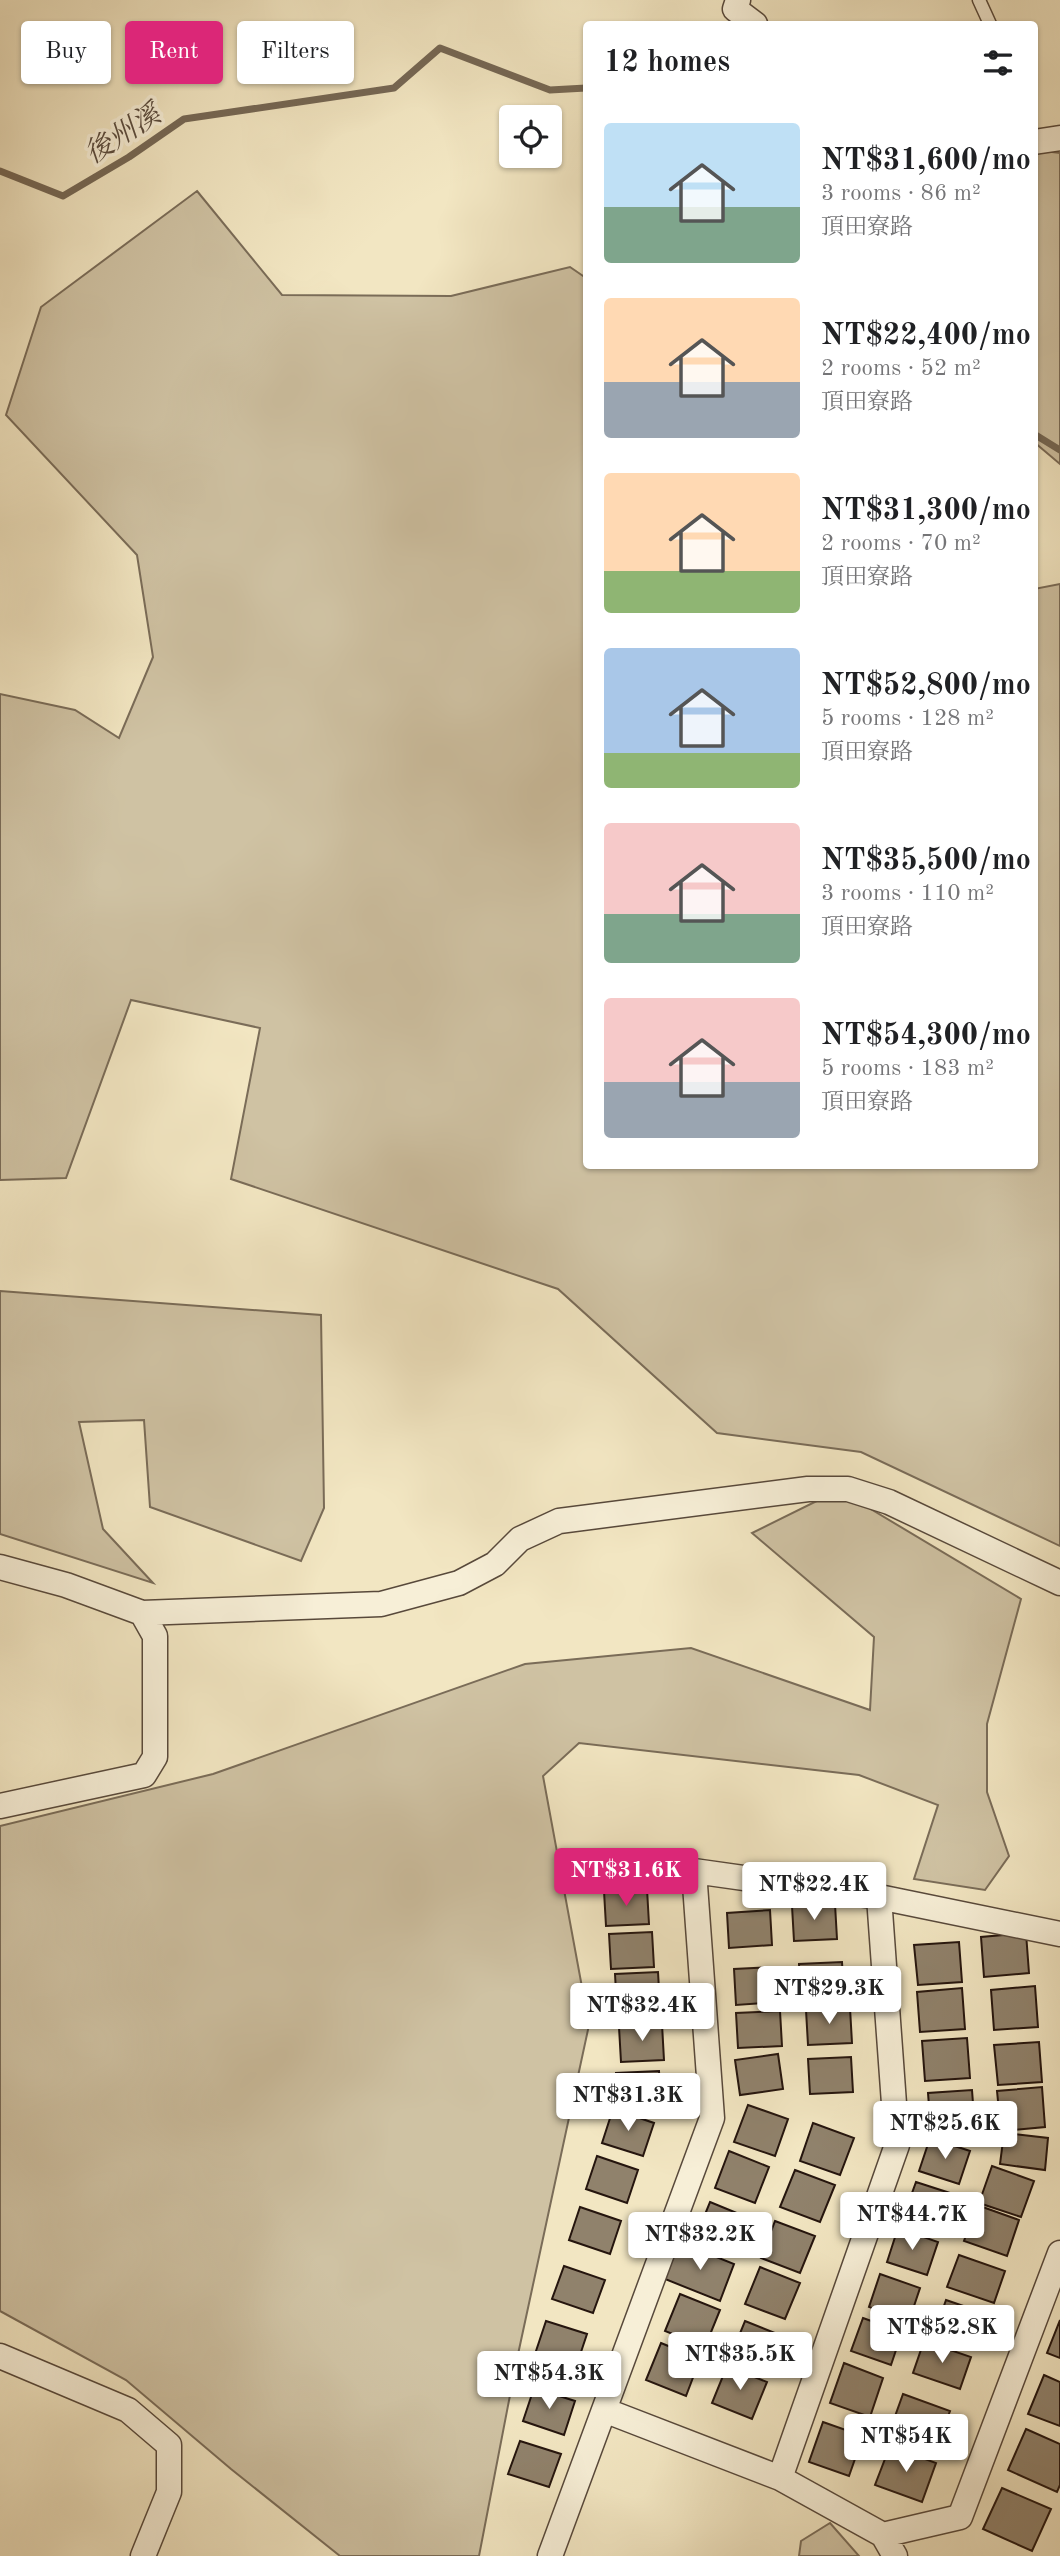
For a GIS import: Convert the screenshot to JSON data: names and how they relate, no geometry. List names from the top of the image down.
{
  "water": ["後州溪"],
  "page": {
    "chip": ["Buy", "Rent", "Filters"],
    "heading": "12 homes",
    "list": [
      {
        "name": "NT$31,600/mo",
        "note": "3 rooms · 86 m² · 頂田寮路"
      },
      {
        "name": "NT$22,400/mo",
        "note": "2 rooms · 52 m² · 頂田寮路"
      },
      {
        "name": "NT$31,300/mo",
        "note": "2 rooms · 70 m² · 頂田寮路"
      },
      {
        "name": "NT$52,800/mo",
        "note": "5 rooms · 128 m² · 頂田寮路"
      },
      {
        "name": "NT$35,500/mo",
        "note": "3 rooms · 110 m² · 頂田寮路"
      },
      {
        "name": "NT$54,300/mo",
        "note": "5 rooms · 183 m² · 頂田寮路"
      }
    ],
    "price": [
      "NT$31.6K",
      "NT$22.4K",
      "NT$29.3K",
      "NT$32.4K",
      "NT$31.3K",
      "NT$25.6K",
      "NT$44.7K",
      "NT$32.2K",
      "NT$52.8K",
      "NT$35.5K",
      "NT$54.3K",
      "NT$54K"
    ]
  }
}
